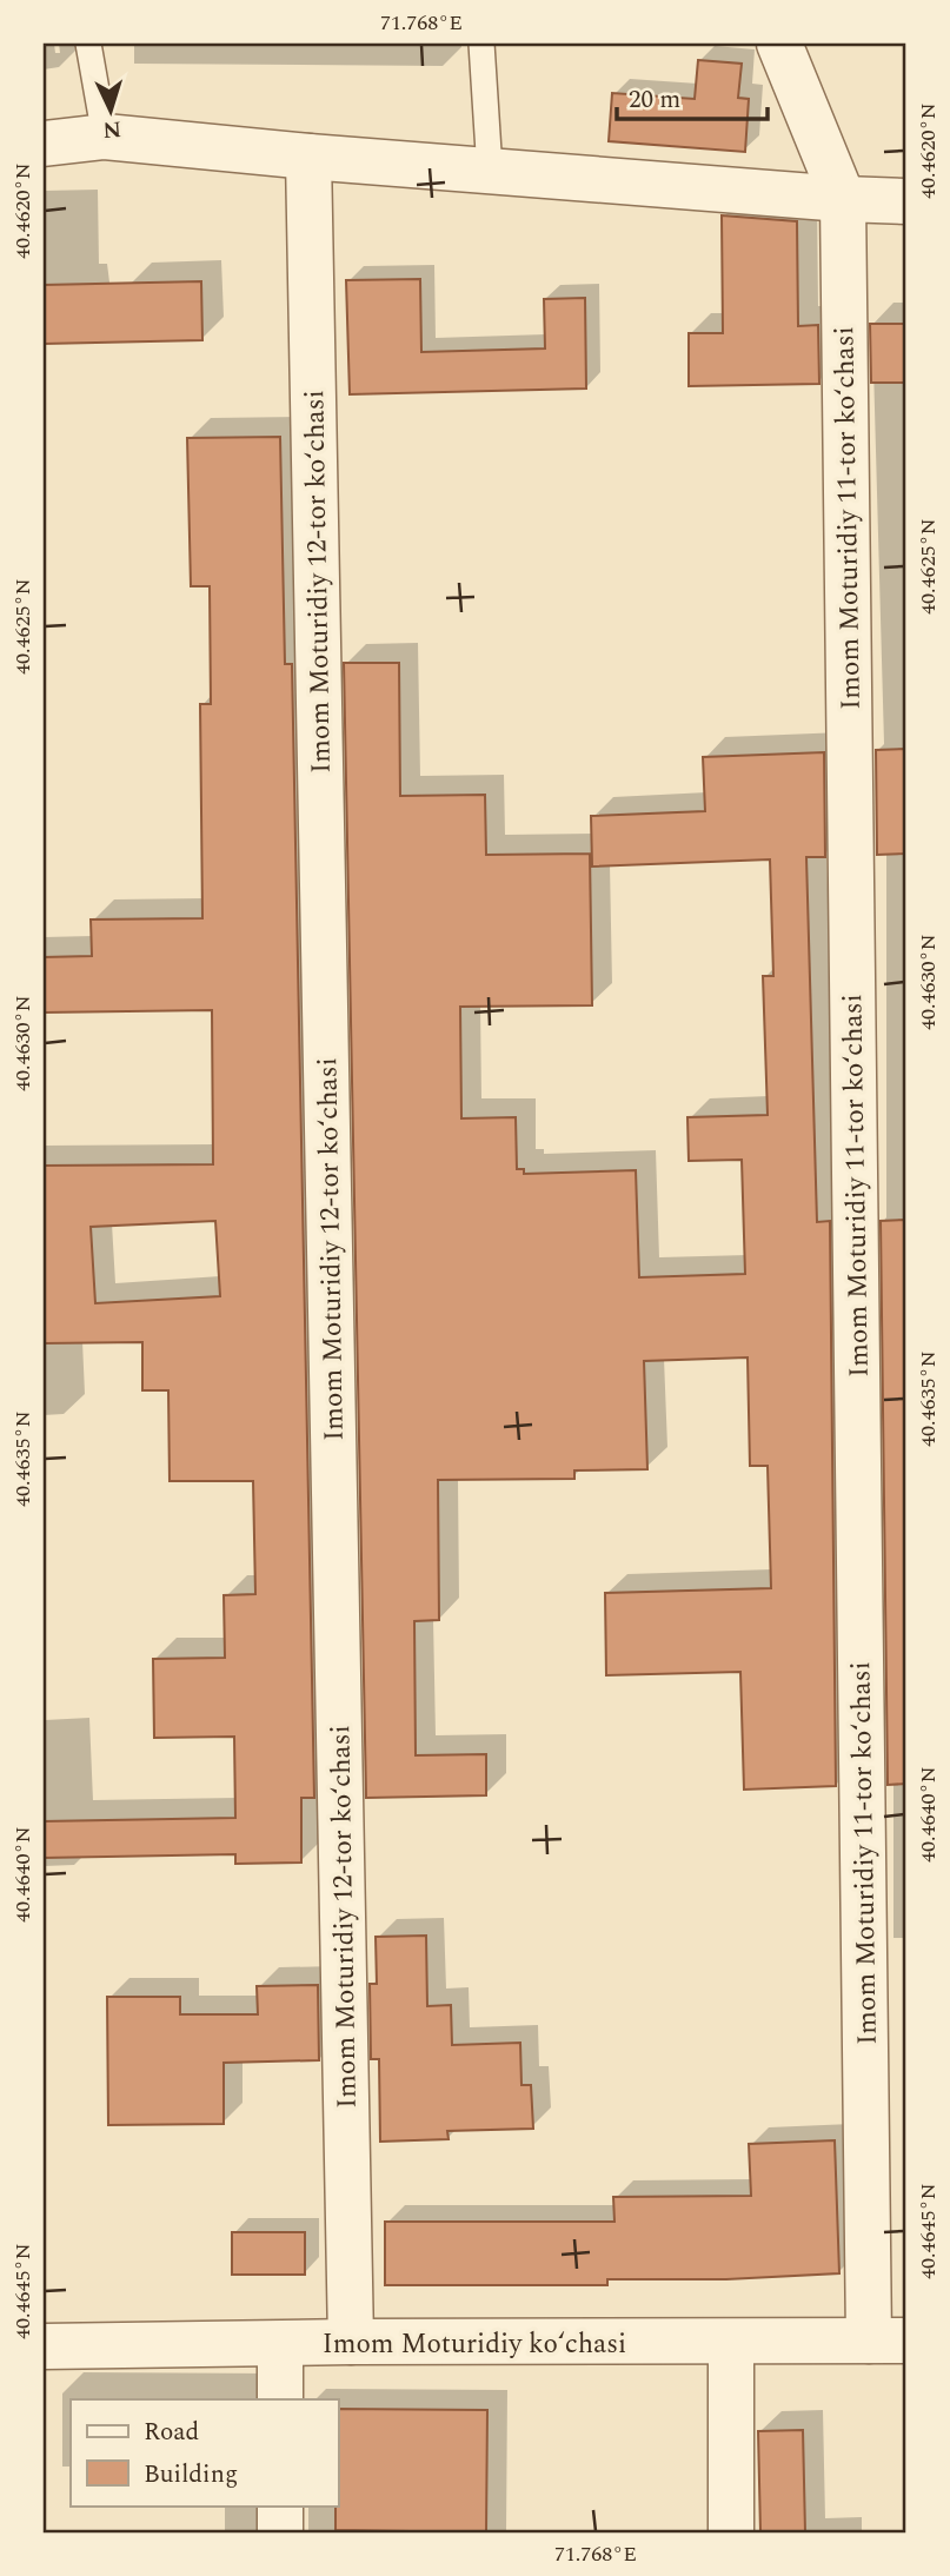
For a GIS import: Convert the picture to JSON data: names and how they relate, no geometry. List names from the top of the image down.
{
  "streets": {
    "street": ["Imom Moturidiy 11-tor koʻchasi", "Imom Moturidiy 12-tor koʻchasi", "Imom Moturidiy koʻchasi"]
  },
  "crossings": [
    ["Imom Moturidiy 11-tor koʻchasi", "Imom Moturidiy koʻchasi"],
    ["Imom Moturidiy 12-tor koʻchasi", "Imom Moturidiy koʻchasi"]
  ],
  "legend": ["Road", "Building"],
  "scale_bar": "20 m",
  "north": "bottom",
  "coordinates": [
    "71.768°E",
    "40.4620°N",
    "40.4625°N",
    "40.4630°N",
    "40.4635°N",
    "40.4640°N",
    "40.4645°N"
  ]
}
